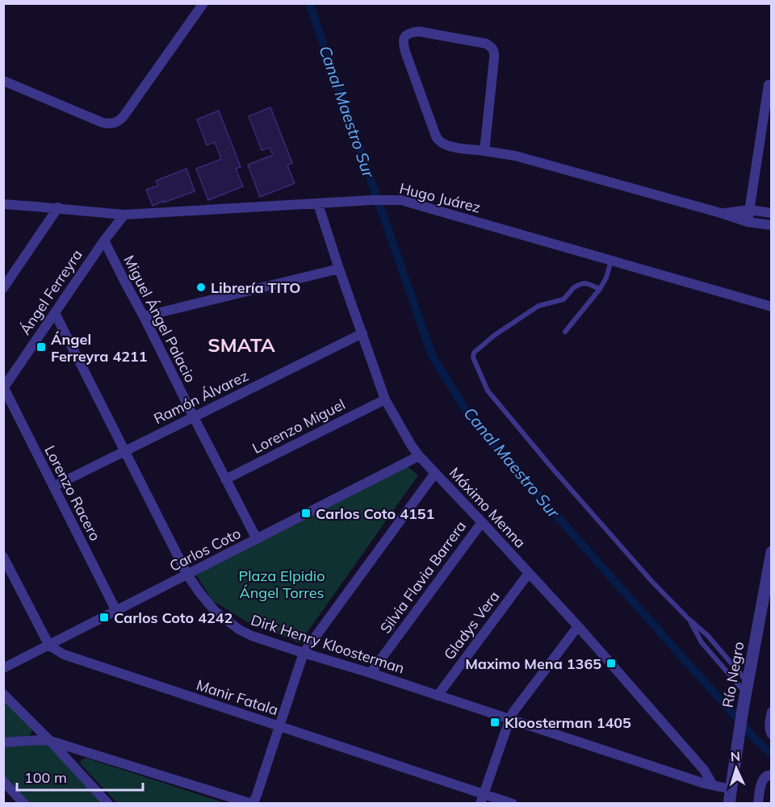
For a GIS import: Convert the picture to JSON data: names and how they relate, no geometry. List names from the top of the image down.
{
  "streets": {
    "street": [
      "Hugo Juárez",
      "Ángel Ferreyra",
      "Miguel Ángel Palacio",
      "Ramón Álvarez",
      "Lorenzo Miguel",
      "Lorenzo Racero",
      "Máximo Menna",
      "Carlos Coto",
      "Silvia Flavia Barrera",
      "Gladys Vera",
      "Dirk Henry Kloosterman",
      "Río Negro",
      "Manir Fatala"
    ]
  },
  "crossings": [
    ["Hugo Juárez", "Ángel Ferreyra"],
    ["Hugo Juárez", "Máximo Menna"],
    ["Ángel Ferreyra", "Miguel Ángel Palacio"],
    ["Ángel Ferreyra", "Lorenzo Racero"],
    ["Ángel Ferreyra", "Dirk Henry Kloosterman"],
    ["Miguel Ángel Palacio", "Ramón Álvarez"],
    ["Miguel Ángel Palacio", "Lorenzo Miguel"],
    ["Miguel Ángel Palacio", "Carlos Coto"],
    ["Ramón Álvarez", "Lorenzo Racero"],
    ["Ramón Álvarez", "Máximo Menna"],
    ["Ramón Álvarez", "Dirk Henry Kloosterman"],
    ["Lorenzo Miguel", "Máximo Menna"],
    ["Lorenzo Racero", "Carlos Coto"],
    ["Máximo Menna", "Carlos Coto"],
    ["Máximo Menna", "Silvia Flavia Barrera"],
    ["Máximo Menna", "Gladys Vera"],
    ["Máximo Menna", "Dirk Henry Kloosterman"],
    ["Carlos Coto", "Dirk Henry Kloosterman"],
    ["Carlos Coto", "Manir Fatala"],
    ["Silvia Flavia Barrera", "Dirk Henry Kloosterman"],
    ["Gladys Vera", "Dirk Henry Kloosterman"],
    ["Dirk Henry Kloosterman", "Río Negro"]
  ],
  "districts": ["SMATA"],
  "water": ["Canal Maestro Sur"],
  "parks": ["Plaza Elpidio Ángel Torres"],
  "places": {
    "other": ["Librería TITO"],
    "transit": [
      "Ángel Ferreyra 4211",
      "Carlos Coto 4151",
      "Carlos Coto 4242",
      "Maximo Mena 1365",
      "Kloosterman 1405"
    ]
  },
  "scale_bar": "100 m",
  "north": "top"
}
